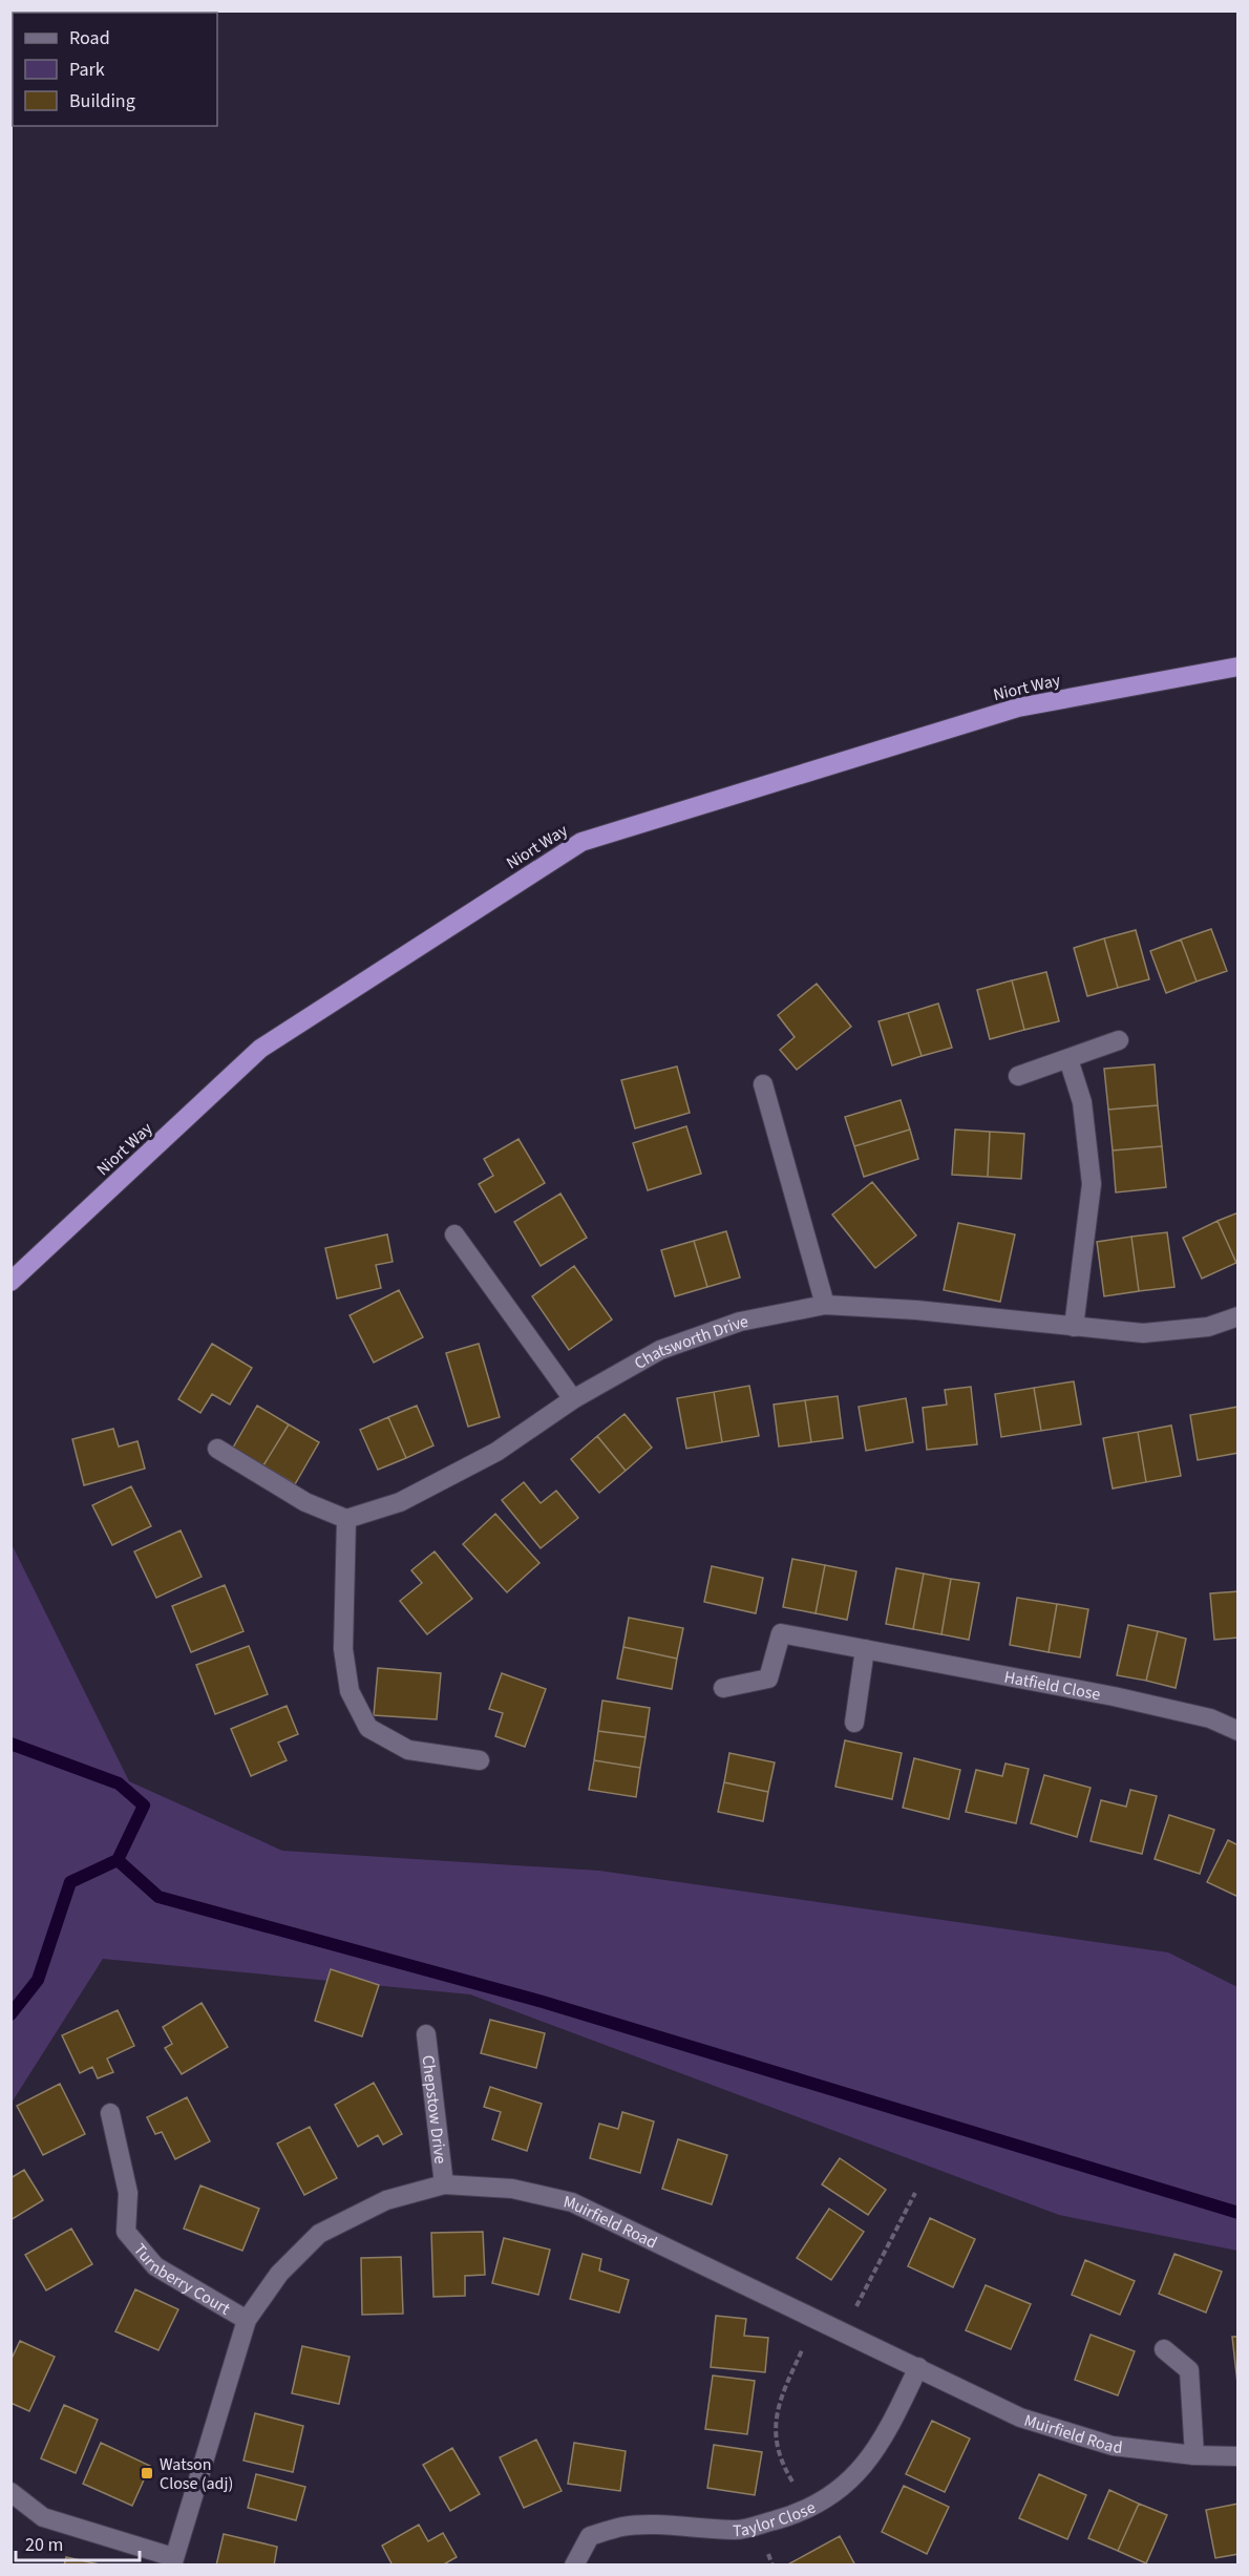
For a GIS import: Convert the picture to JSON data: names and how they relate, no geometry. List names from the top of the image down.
{
  "streets": {
    "highway": ["Niort Way"],
    "street": [
      "Chatsworth Drive",
      "Hatfield Close",
      "Chepstow Drive",
      "Muirfield Road",
      "Turnberry Court",
      "Taylor Close"
    ]
  },
  "crossings": [
    ["Chepstow Drive", "Muirfield Road"],
    ["Muirfield Road", "Turnberry Court"],
    ["Muirfield Road", "Taylor Close"]
  ],
  "places": {
    "transit": ["Watson Close (adj)"]
  },
  "legend": ["Road", "Park", "Building"],
  "scale_bar": "20 m"
}
